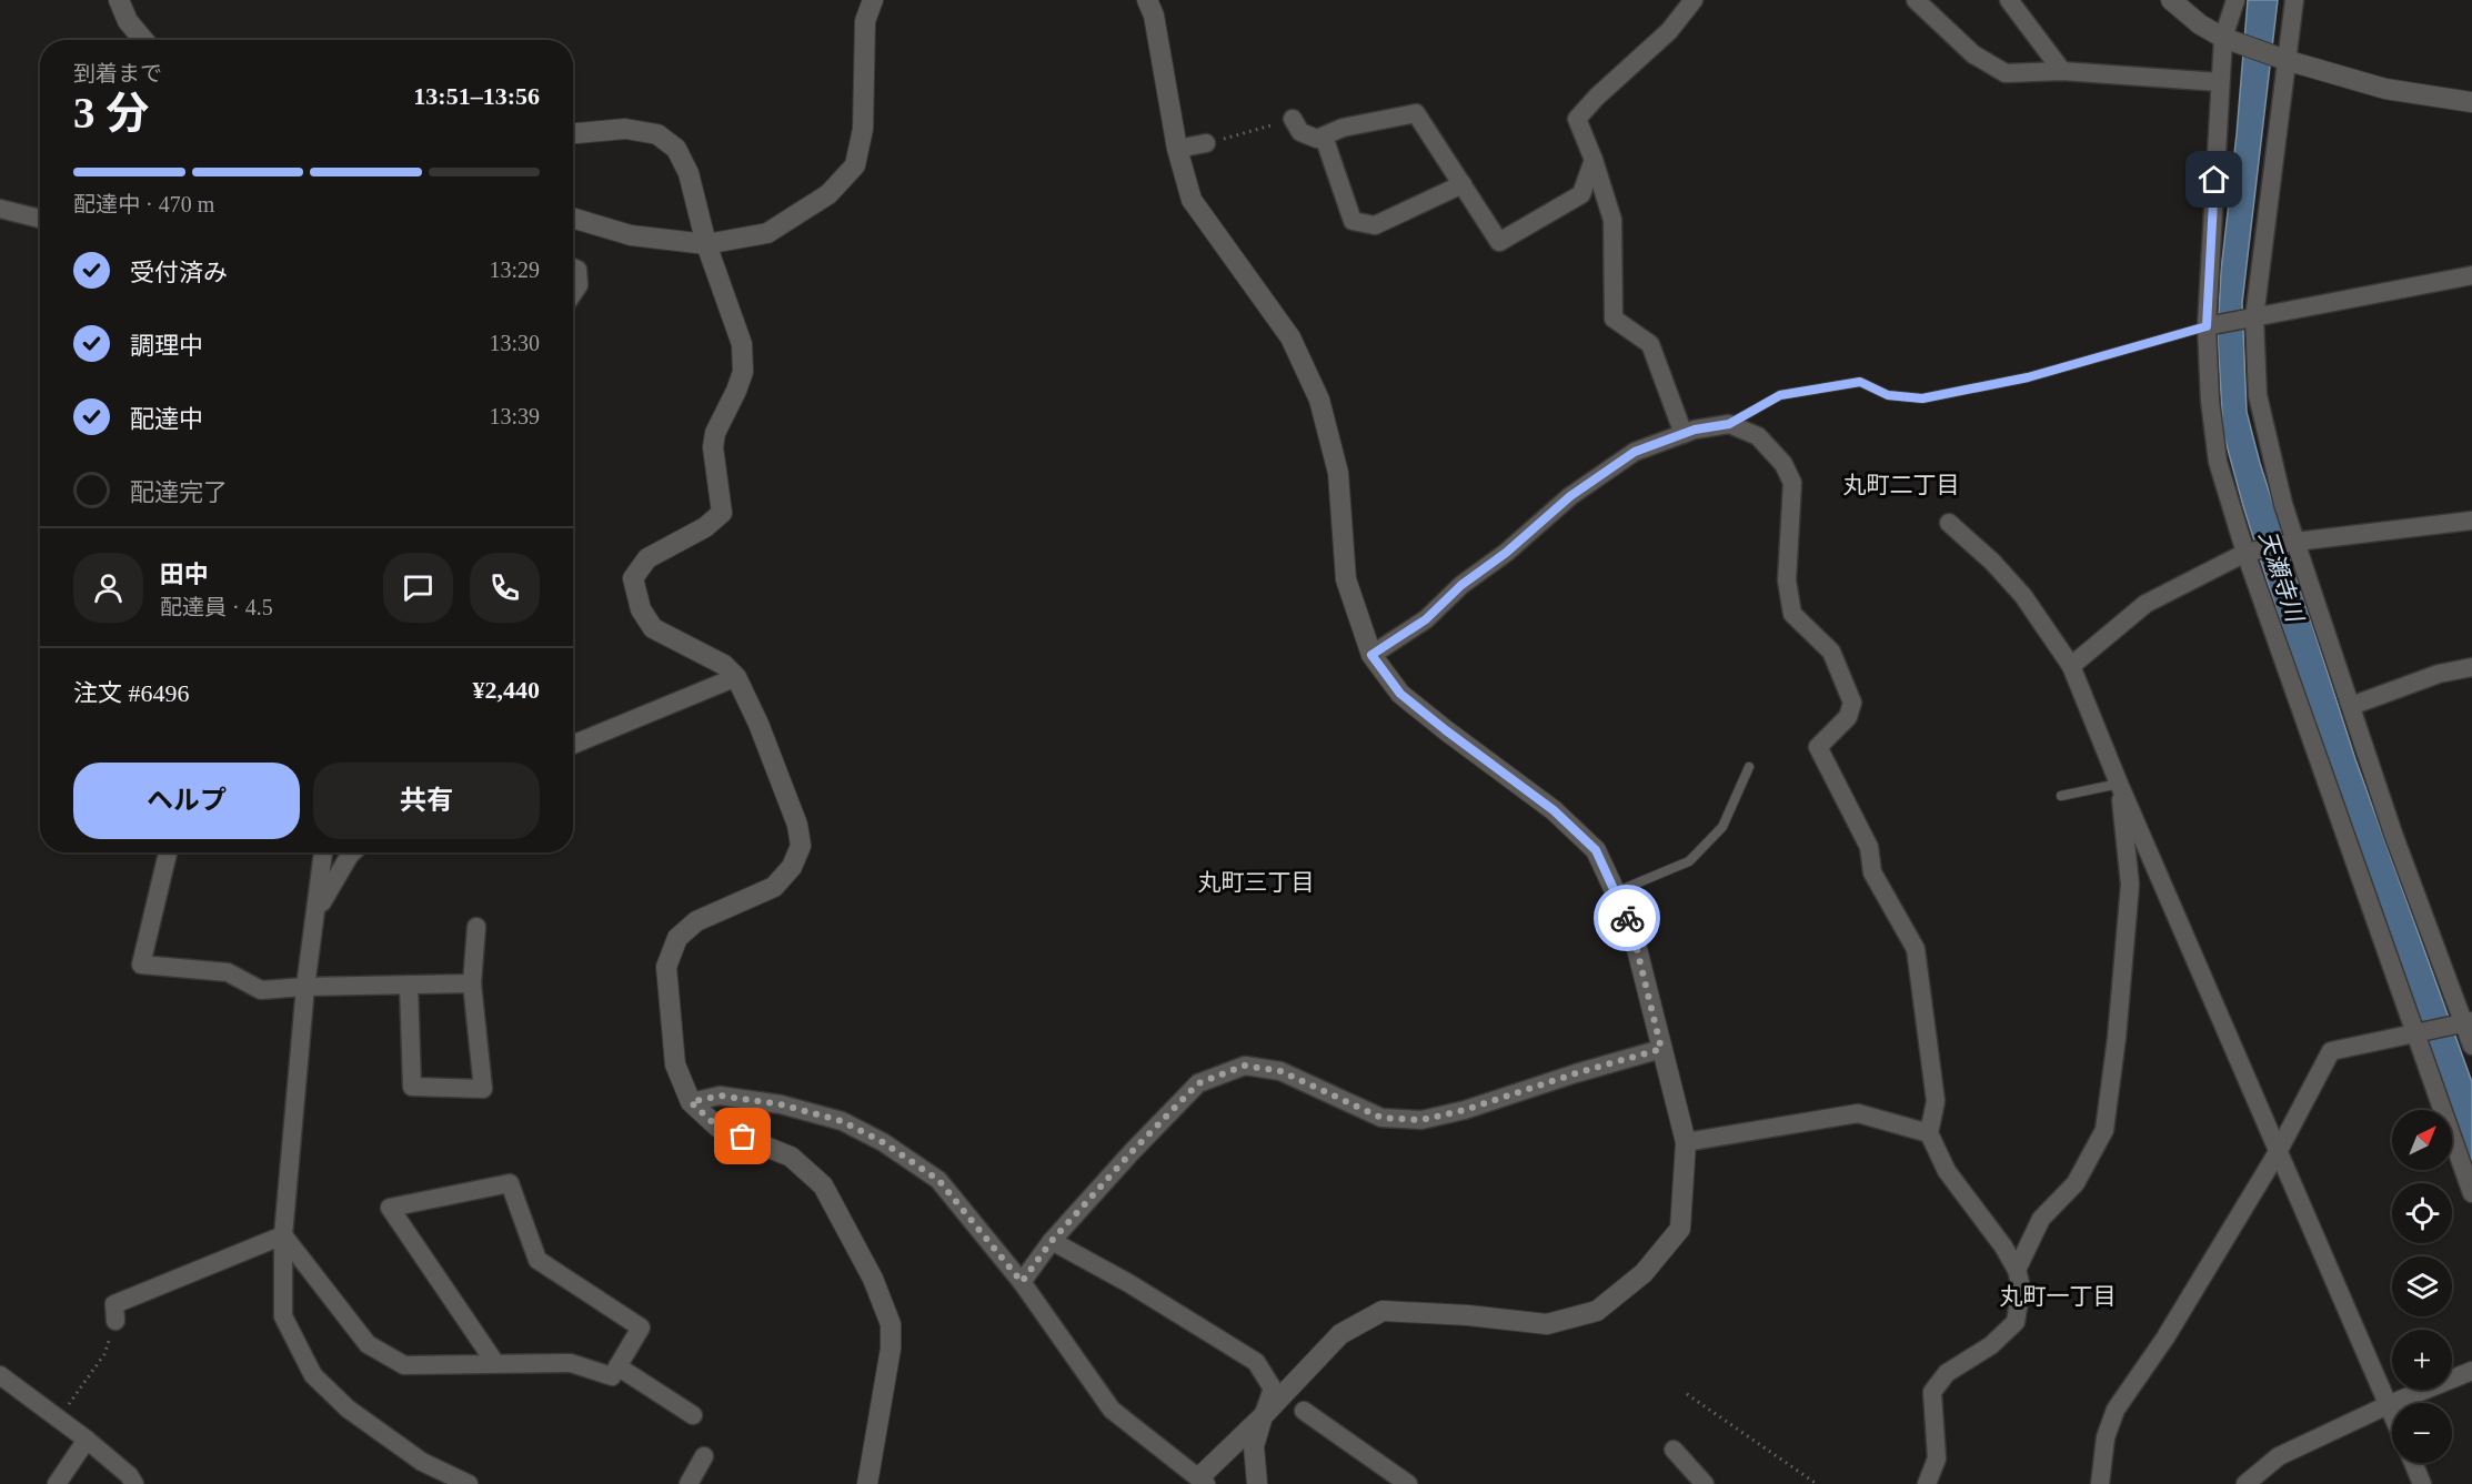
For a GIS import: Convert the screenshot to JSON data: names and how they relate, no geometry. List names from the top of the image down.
{
  "districts": ["丸町二丁目", "丸町三丁目", "丸町一丁目"],
  "water": ["天瀬寺川"],
  "north": "top right",
  "page": {
    "heading": ["3 分", "到着まで", "13:51–13:56"],
    "panel": [
      "田中",
      "配達員 · 4.5",
      "注文 #6496",
      "¥2,440"
    ],
    "bar": "配達中 · 470 m",
    "list": [
      ["受付済み", "13:29"],
      ["調理中", "13:30"],
      ["配達中", "13:39"],
      "配達完了"
    ],
    "buttons": ["ヘルプ", "共有"],
    "map_buttons": ["+", "−"]
  }
}
